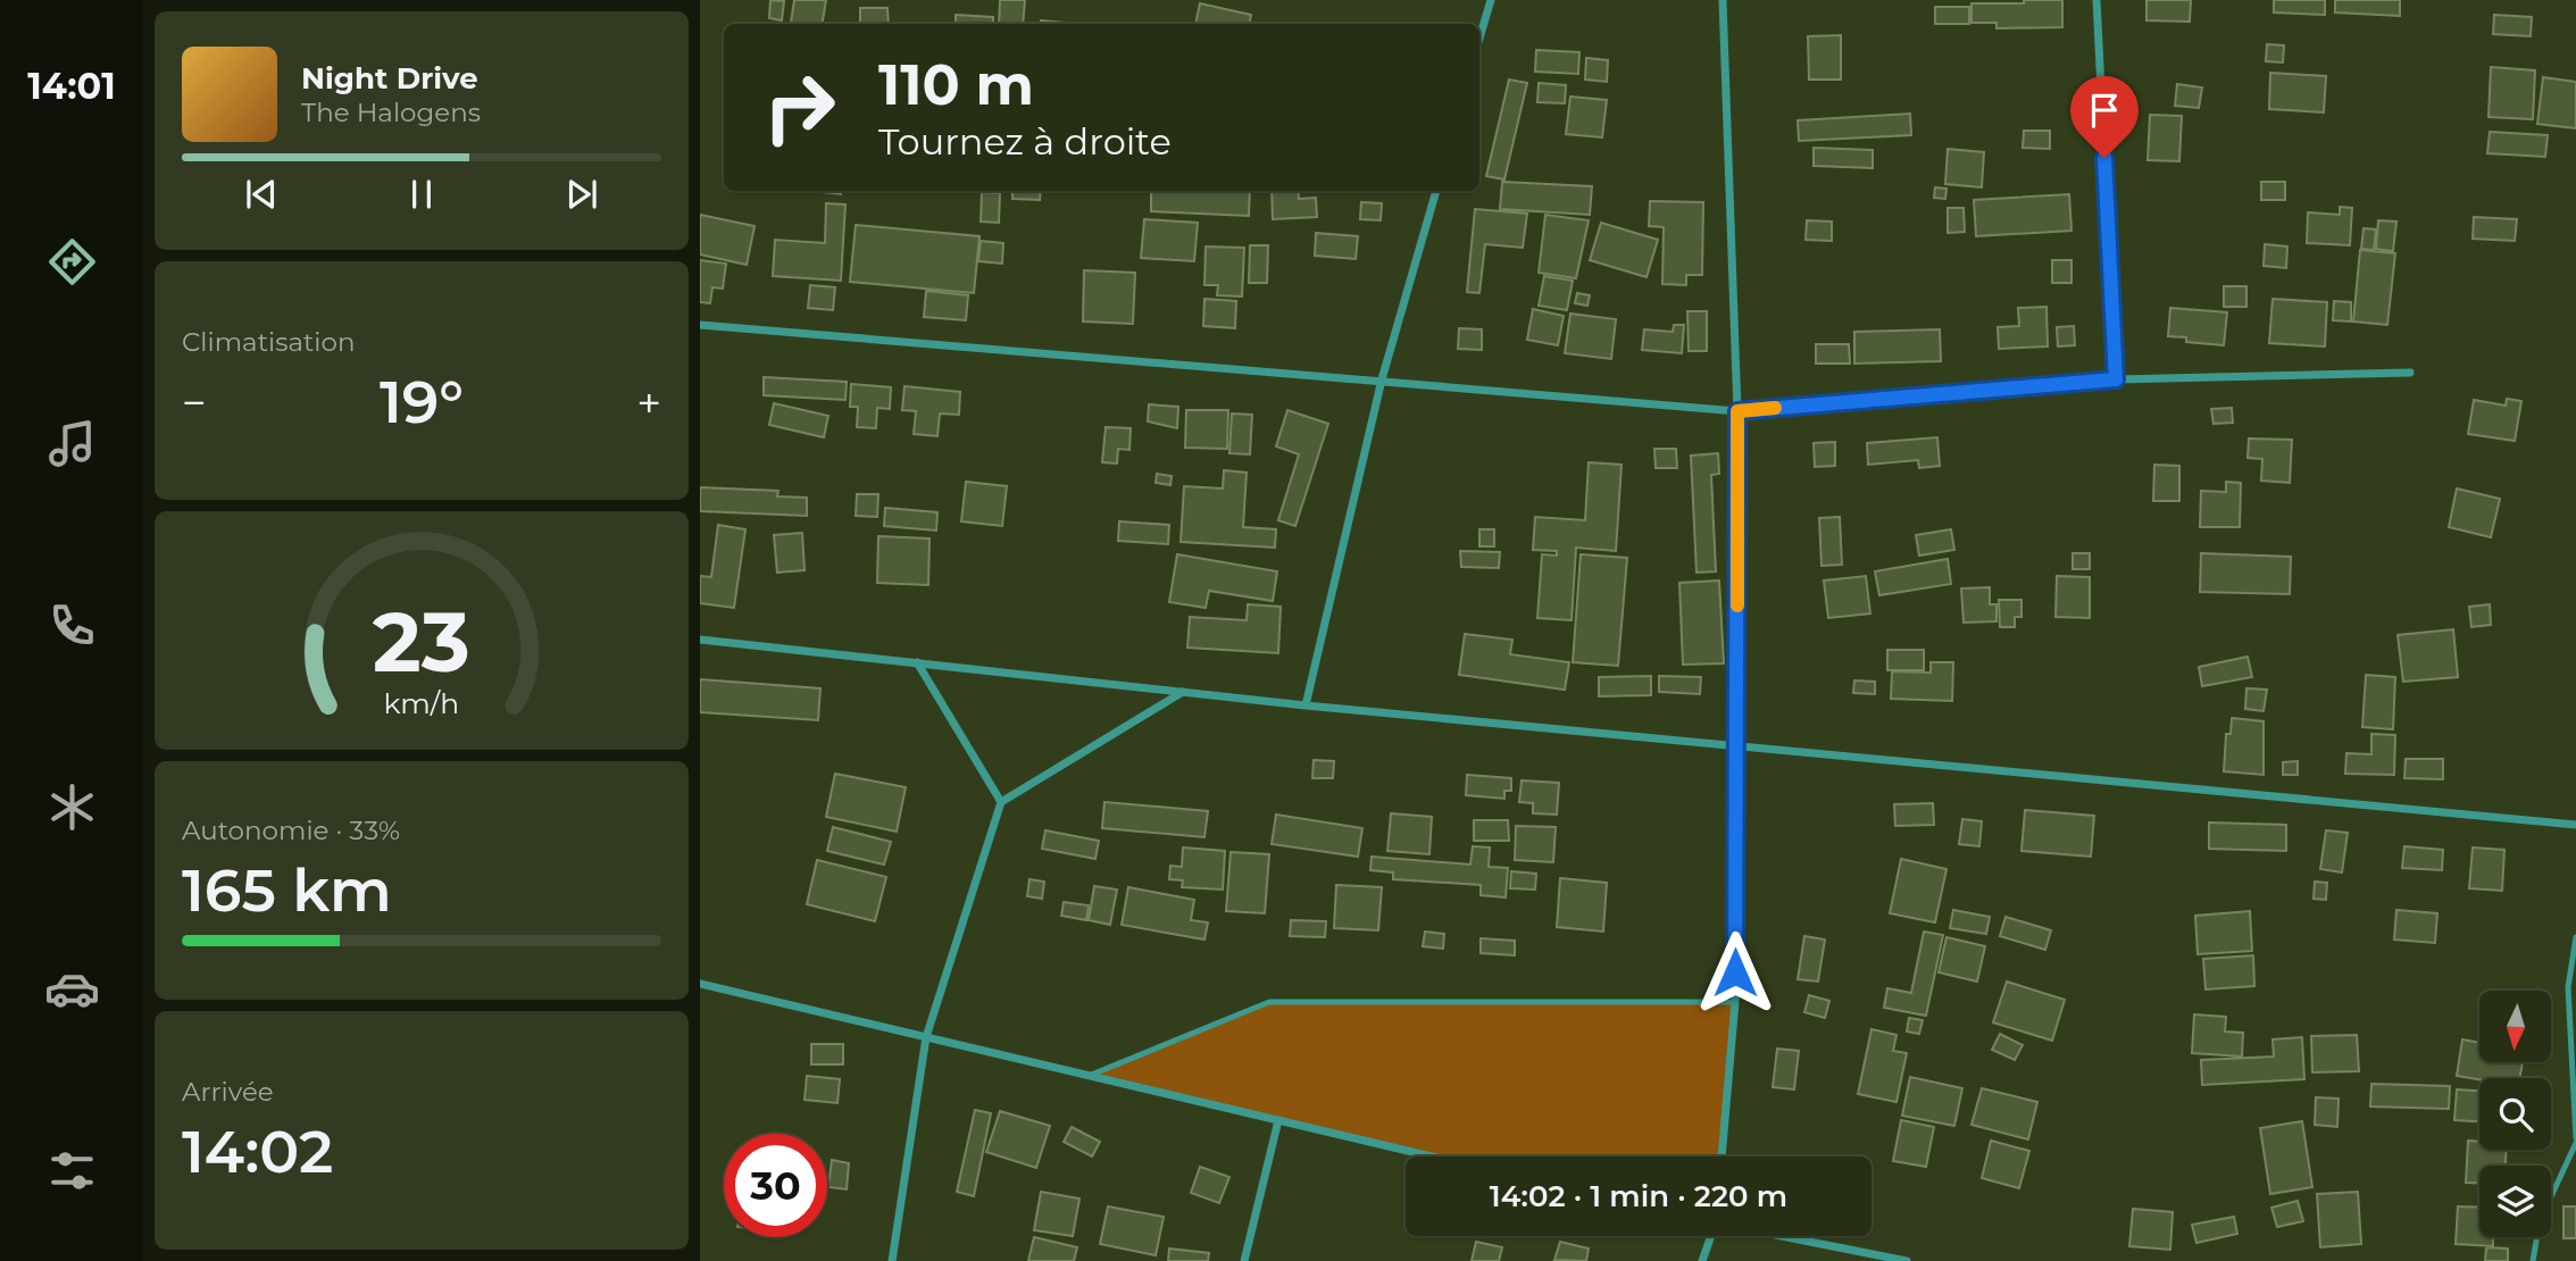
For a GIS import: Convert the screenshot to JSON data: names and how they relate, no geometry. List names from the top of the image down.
{
  "north": "bottom",
  "page": {
    "tabs": "14:01",
    "turn": ["110 m", "Tournez à droite"],
    "song": ["Night Drive", "The Halogens"],
    "tile": [
      "Climatisation",
      ["Autonomie · 33%", "165 km"],
      ["Arrivée", "14:02"]
    ],
    "heat": ["−", "19°", "+"],
    "limit": "30",
    "trip": "14:02 · 1 min · 220 m",
    "gauge": ["23", "km/h"]
  }
}
